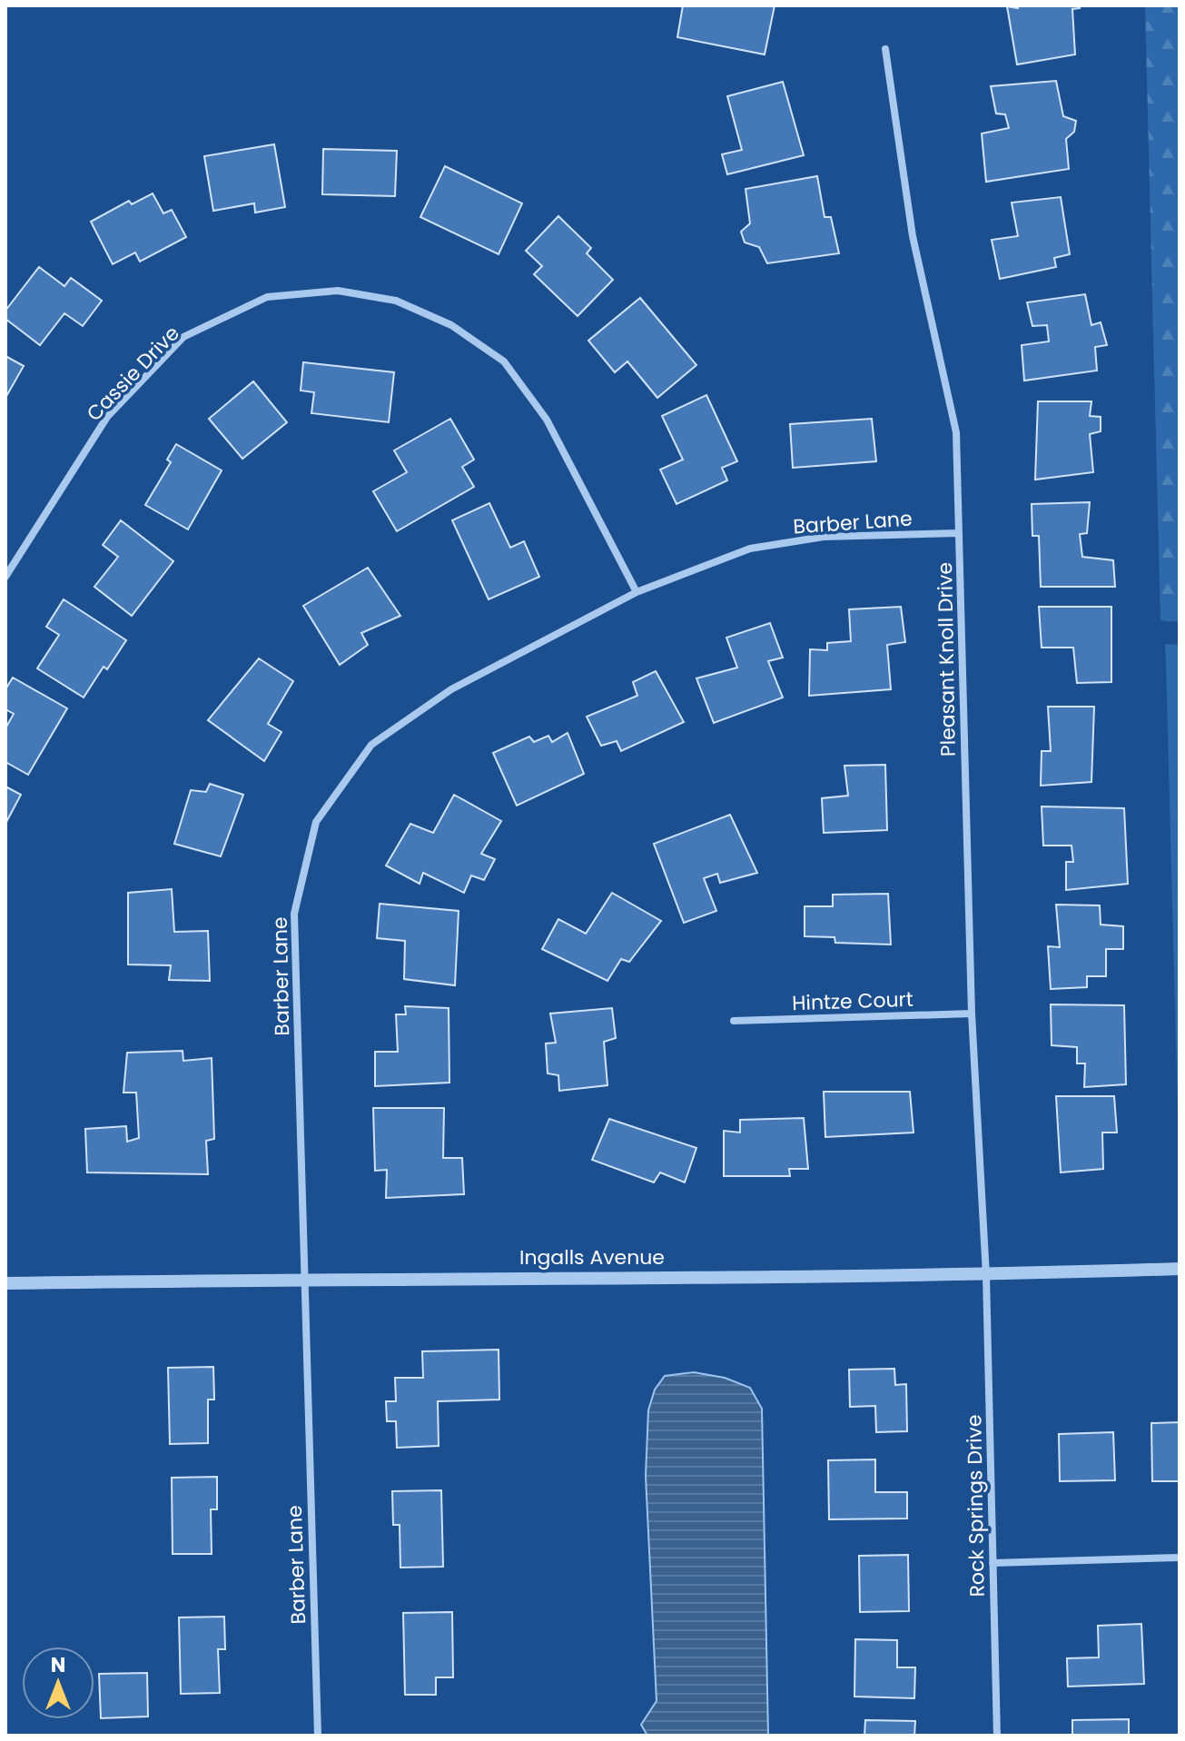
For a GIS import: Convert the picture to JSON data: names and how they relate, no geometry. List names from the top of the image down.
{
  "streets": {
    "street": [
      "Cassie Drive",
      "Barber Lane",
      "Pleasant Knoll Drive",
      "Hintze Court",
      "Ingalls Avenue",
      "Rock Springs Drive"
    ]
  },
  "crossings": [
    ["Cassie Drive", "Barber Lane"],
    ["Barber Lane", "Pleasant Knoll Drive"],
    ["Barber Lane", "Ingalls Avenue"],
    ["Pleasant Knoll Drive", "Hintze Court"],
    ["Pleasant Knoll Drive", "Ingalls Avenue"],
    ["Pleasant Knoll Drive", "Rock Springs Drive"],
    ["Ingalls Avenue", "Rock Springs Drive"]
  ],
  "north": "top"
}
